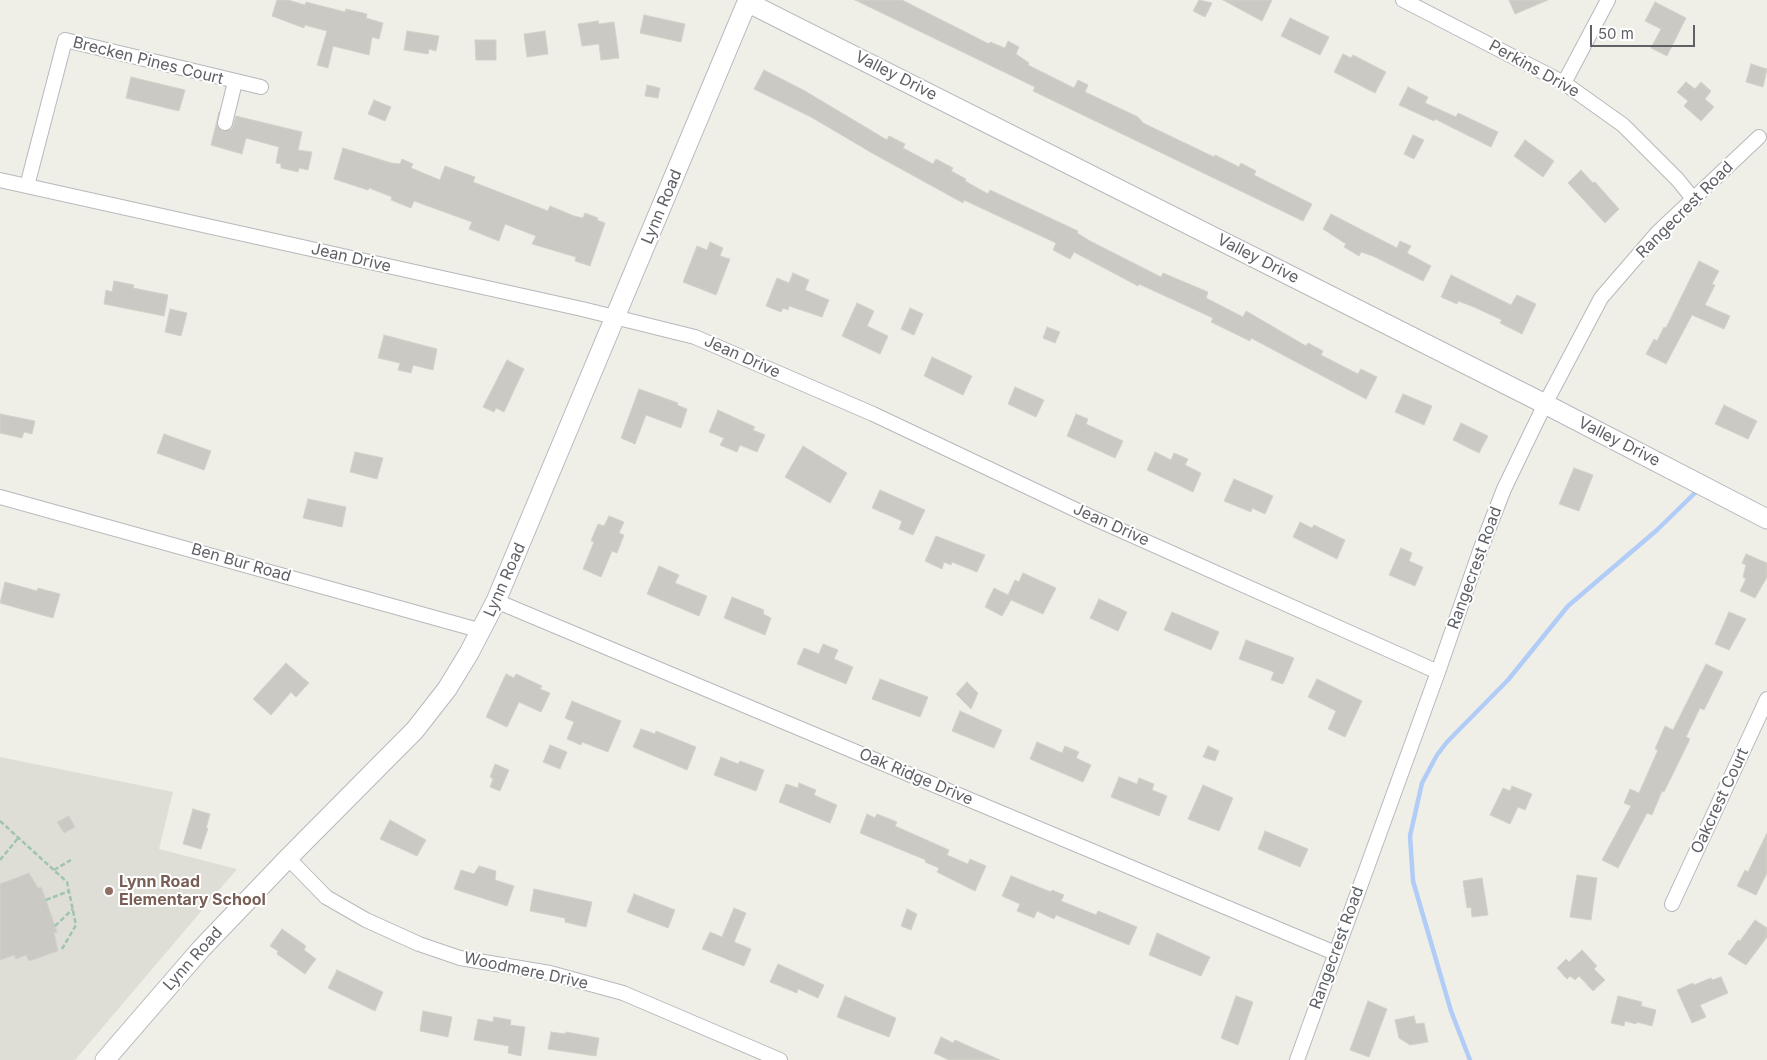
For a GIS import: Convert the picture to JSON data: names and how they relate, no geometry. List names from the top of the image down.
{
  "streets": {
    "main road": ["Valley Drive", "Lynn Road"],
    "street": [
      "Brecken Pines Court",
      "Perkins Drive",
      "Rangecrest Road",
      "Jean Drive",
      "Ben Bur Road",
      "Oak Ridge Drive",
      "Oakcrest Court",
      "Woodmere Drive"
    ]
  },
  "crossings": [
    ["Brecken Pines Court", "Jean Drive"],
    ["Perkins Drive", "Rangecrest Road"],
    ["Valley Drive", "Lynn Road"],
    ["Valley Drive", "Rangecrest Road"],
    ["Lynn Road", "Jean Drive"],
    ["Lynn Road", "Ben Bur Road"],
    ["Lynn Road", "Oak Ridge Drive"],
    ["Lynn Road", "Woodmere Drive"],
    ["Rangecrest Road", "Jean Drive"],
    ["Rangecrest Road", "Oak Ridge Drive"]
  ],
  "places": ["Lynn Road Elementary School"],
  "scale_bar": "50 m"
}
